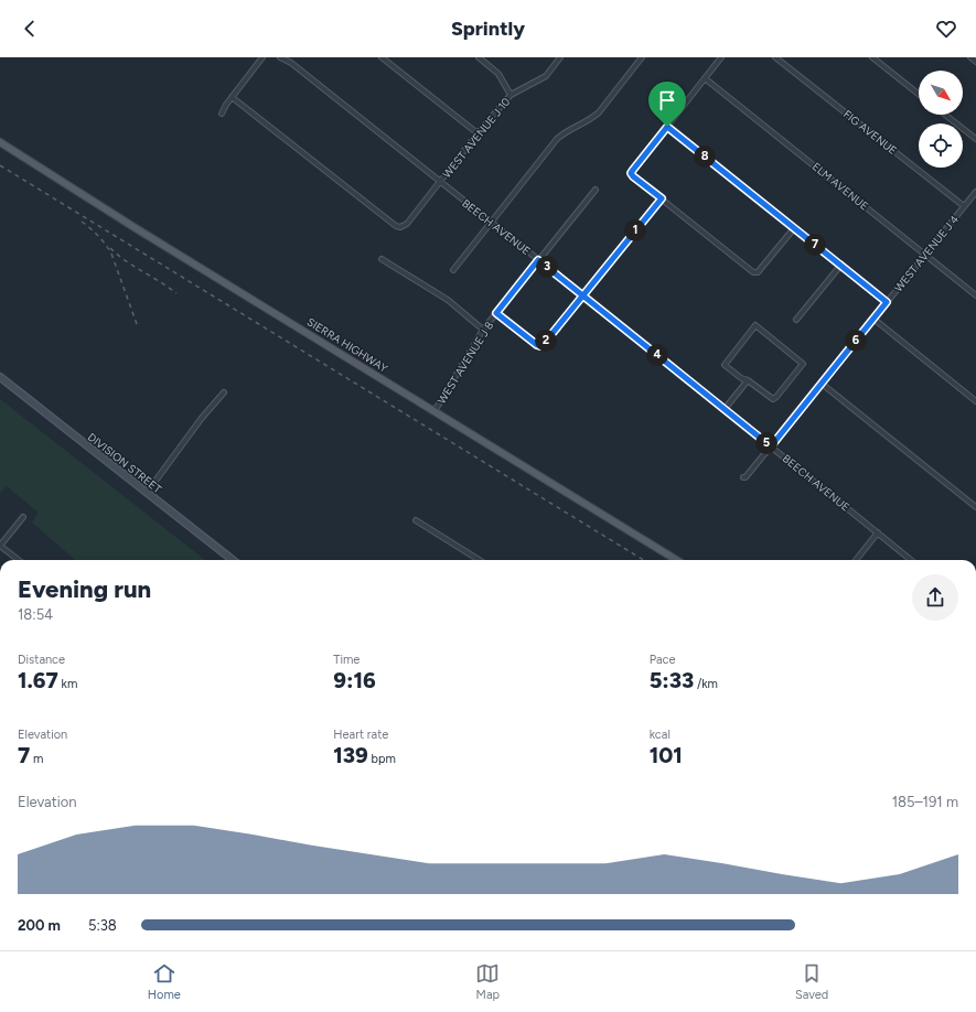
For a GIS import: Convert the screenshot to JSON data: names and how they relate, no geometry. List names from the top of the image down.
{
  "streets": {
    "main road": ["SIERRA HIGHWAY", "DIVISION STREET"],
    "street": [
      "FIG AVENUE",
      "WEST AVENUE J 10",
      "ELM AVENUE",
      "BEECH AVENUE",
      "WEST AVENUE J 4",
      "WEST AVENUE J 8"
    ]
  },
  "crossings": [
    ["FIG AVENUE", "WEST AVENUE J 4"],
    ["WEST AVENUE J 10", "BEECH AVENUE"],
    ["ELM AVENUE", "WEST AVENUE J 4"],
    ["BEECH AVENUE", "WEST AVENUE J 4"],
    ["BEECH AVENUE", "WEST AVENUE J 8"],
    ["SIERRA HIGHWAY", "WEST AVENUE J 8"]
  ],
  "north": "bottom right",
  "page": {
    "header": "Sprintly",
    "pins": [
      "8",
      "1",
      "7",
      "3",
      "2",
      "6",
      "4",
      "5"
    ],
    "heading": ["Evening run", "18:54"],
    "stats": [
      ["Distance", "1.67 km"],
      ["Time", "9:16"],
      ["Pace", "5:33 /km"],
      ["Elevation", "7 m"],
      ["Heart rate", "139 bpm"],
      ["kcal", "101"]
    ],
    "chart": ["Elevation", "185–191 m"],
    "list": [
      {
        "name": "200 m",
        "note": "5:38"
      }
    ],
    "tabs": ["Home", "Map", "Saved"]
  }
}
